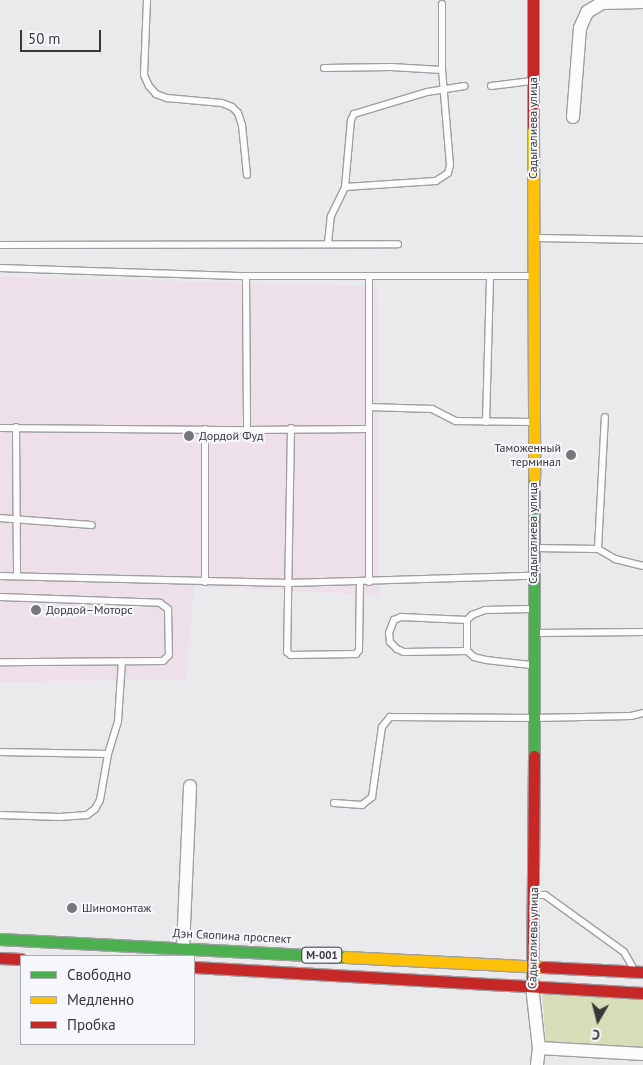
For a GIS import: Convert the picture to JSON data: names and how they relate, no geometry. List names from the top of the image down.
{
  "streets": {
    "main road": ["Садыгалиева улица", "Дэн Сяопина проспект", "M-001"]
  },
  "crossings": [
    ["Садыгалиева улица", "Дэн Сяопина проспект"],
    ["Садыгалиева улица", "M-001"]
  ],
  "places": [
    "Дордой Фуд",
    "Таможенный терминал",
    "Дордой–Моторс",
    "Шиномонтаж"
  ],
  "legend": ["Свободно", "Медленно", "Пробка"],
  "scale_bar": "50 m",
  "north": "bottom"
}
